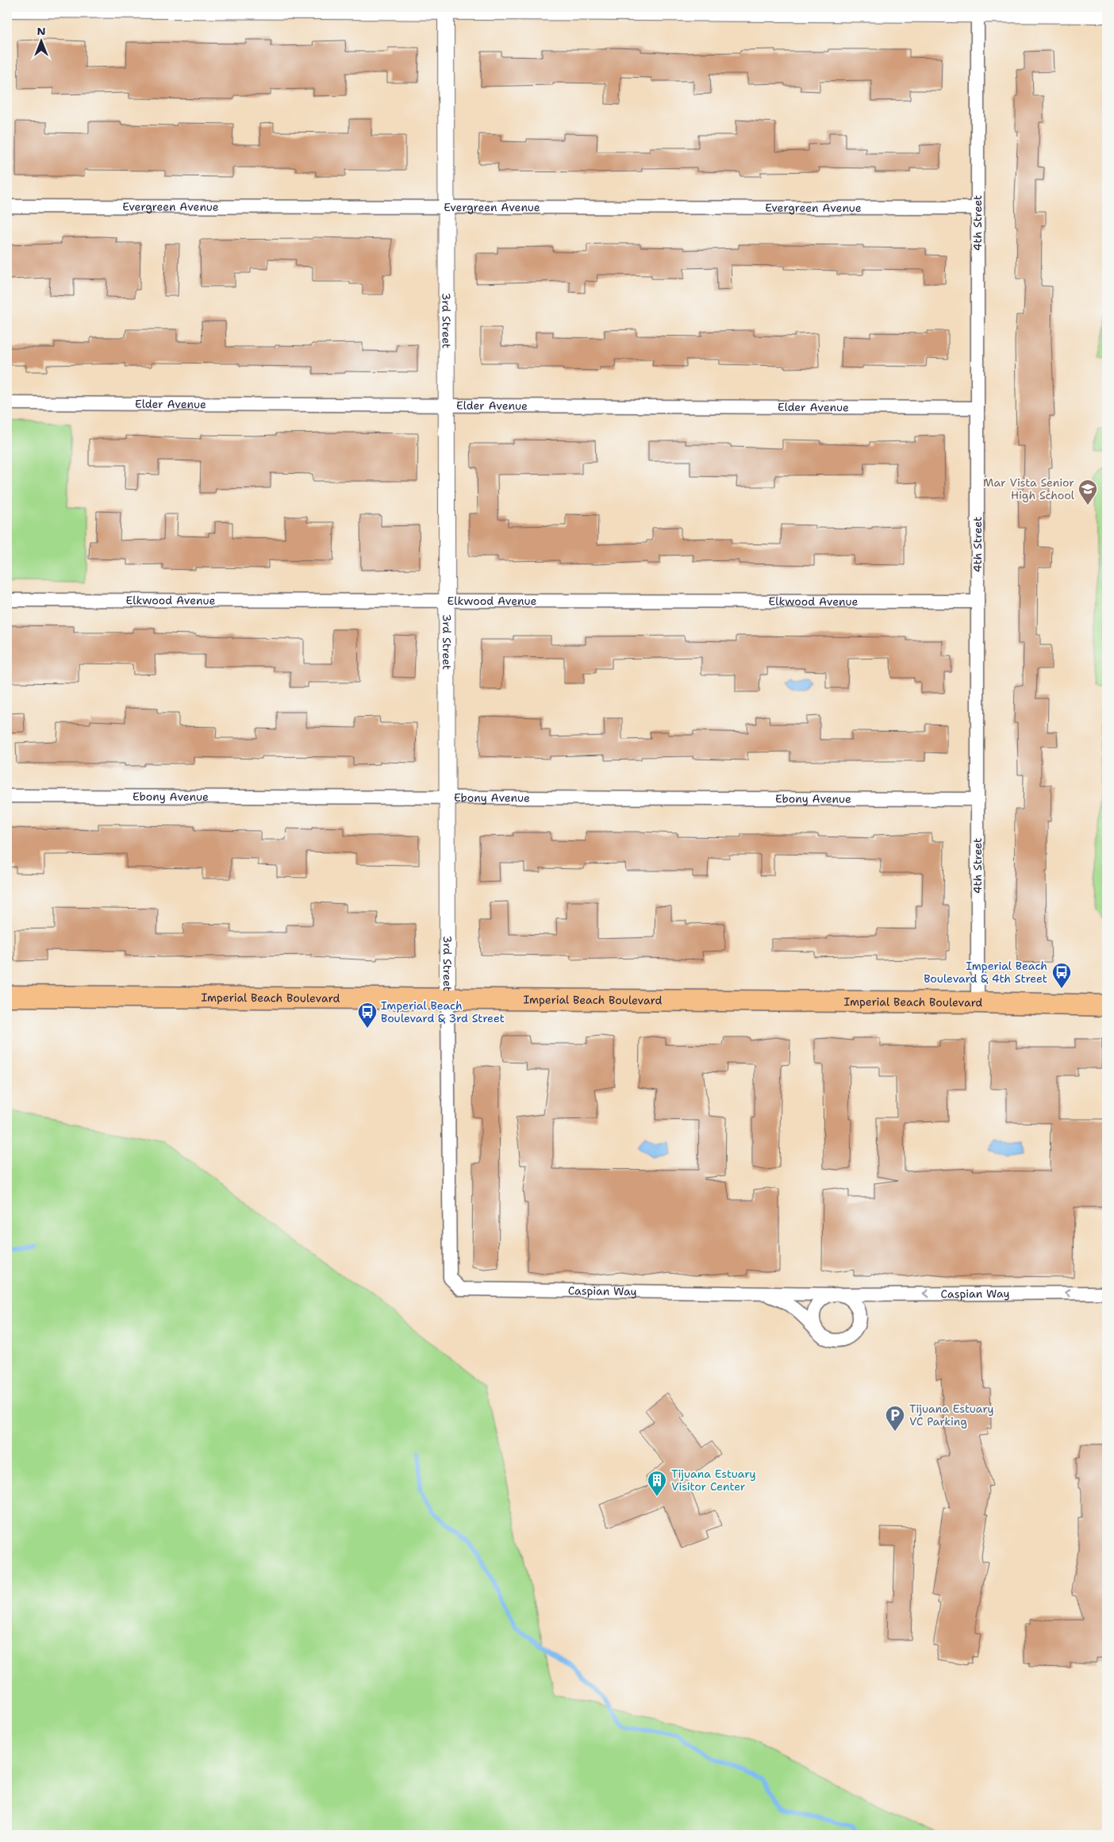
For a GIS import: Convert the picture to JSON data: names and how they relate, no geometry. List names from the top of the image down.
{
  "streets": {
    "main road": ["Imperial Beach Boulevard"],
    "street": [
      "Evergreen Avenue",
      "4th Street",
      "3rd Street",
      "Elder Avenue",
      "Elkwood Avenue",
      "Ebony Avenue",
      "Caspian Way"
    ]
  },
  "crossings": [
    ["Evergreen Avenue", "4th Street"],
    ["Evergreen Avenue", "3rd Street"],
    ["4th Street", "Elder Avenue"],
    ["4th Street", "Elkwood Avenue"],
    ["4th Street", "Ebony Avenue"],
    ["4th Street", "Imperial Beach Boulevard"],
    ["3rd Street", "Elder Avenue"],
    ["3rd Street", "Elkwood Avenue"],
    ["3rd Street", "Ebony Avenue"],
    ["3rd Street", "Imperial Beach Boulevard"],
    ["3rd Street", "Caspian Way"]
  ],
  "places": {
    "school or university": ["Mar Vista Senior High School"],
    "bus stop": ["Imperial Beach Boulevard & 4th Street", "Imperial Beach Boulevard & 3rd Street"],
    "parking": ["Tijuana Estuary VC Parking"],
    "building": ["Tijuana Estuary Visitor Center"]
  },
  "north": "top"
}
